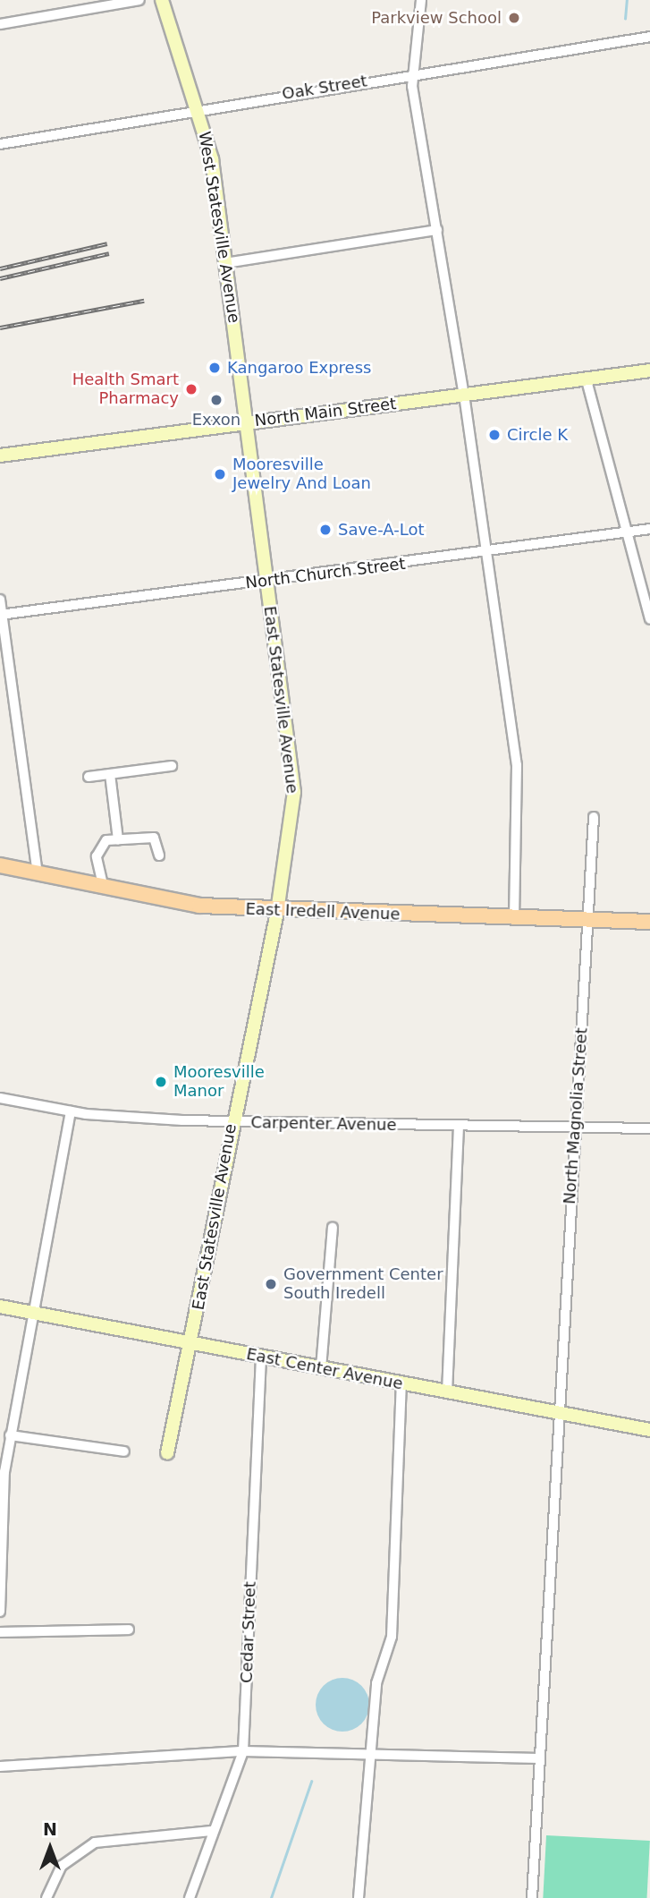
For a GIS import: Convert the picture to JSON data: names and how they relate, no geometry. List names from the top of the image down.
{
  "streets": {
    "main road": ["East Iredell Avenue"],
    "street": [
      "Oak Street",
      "West Statesville Avenue",
      "North Main Street",
      "North Church Street",
      "East Statesville Avenue",
      "North Magnolia Street",
      "Carpenter Avenue",
      "East Center Avenue",
      "Cedar Street"
    ]
  },
  "crossings": [
    ["Oak Street", "West Statesville Avenue"],
    ["West Statesville Avenue", "North Main Street"],
    ["West Statesville Avenue", "East Statesville Avenue"],
    ["North Main Street", "East Statesville Avenue"],
    ["North Church Street", "East Statesville Avenue"],
    ["East Statesville Avenue", "East Iredell Avenue"],
    ["East Statesville Avenue", "Carpenter Avenue"],
    ["East Statesville Avenue", "East Center Avenue"],
    ["East Iredell Avenue", "North Magnolia Street"],
    ["North Magnolia Street", "Carpenter Avenue"],
    ["North Magnolia Street", "East Center Avenue"],
    ["East Center Avenue", "Cedar Street"]
  ],
  "places": [
    "Parkview School",
    "Kangaroo Express",
    "Health Smart Pharmacy",
    "Exxon",
    "Circle K",
    "Mooresville Jewelry And Loan",
    "Save-A-Lot",
    "Mooresville Manor",
    "Government Center South Iredell"
  ],
  "north": "top"
}
